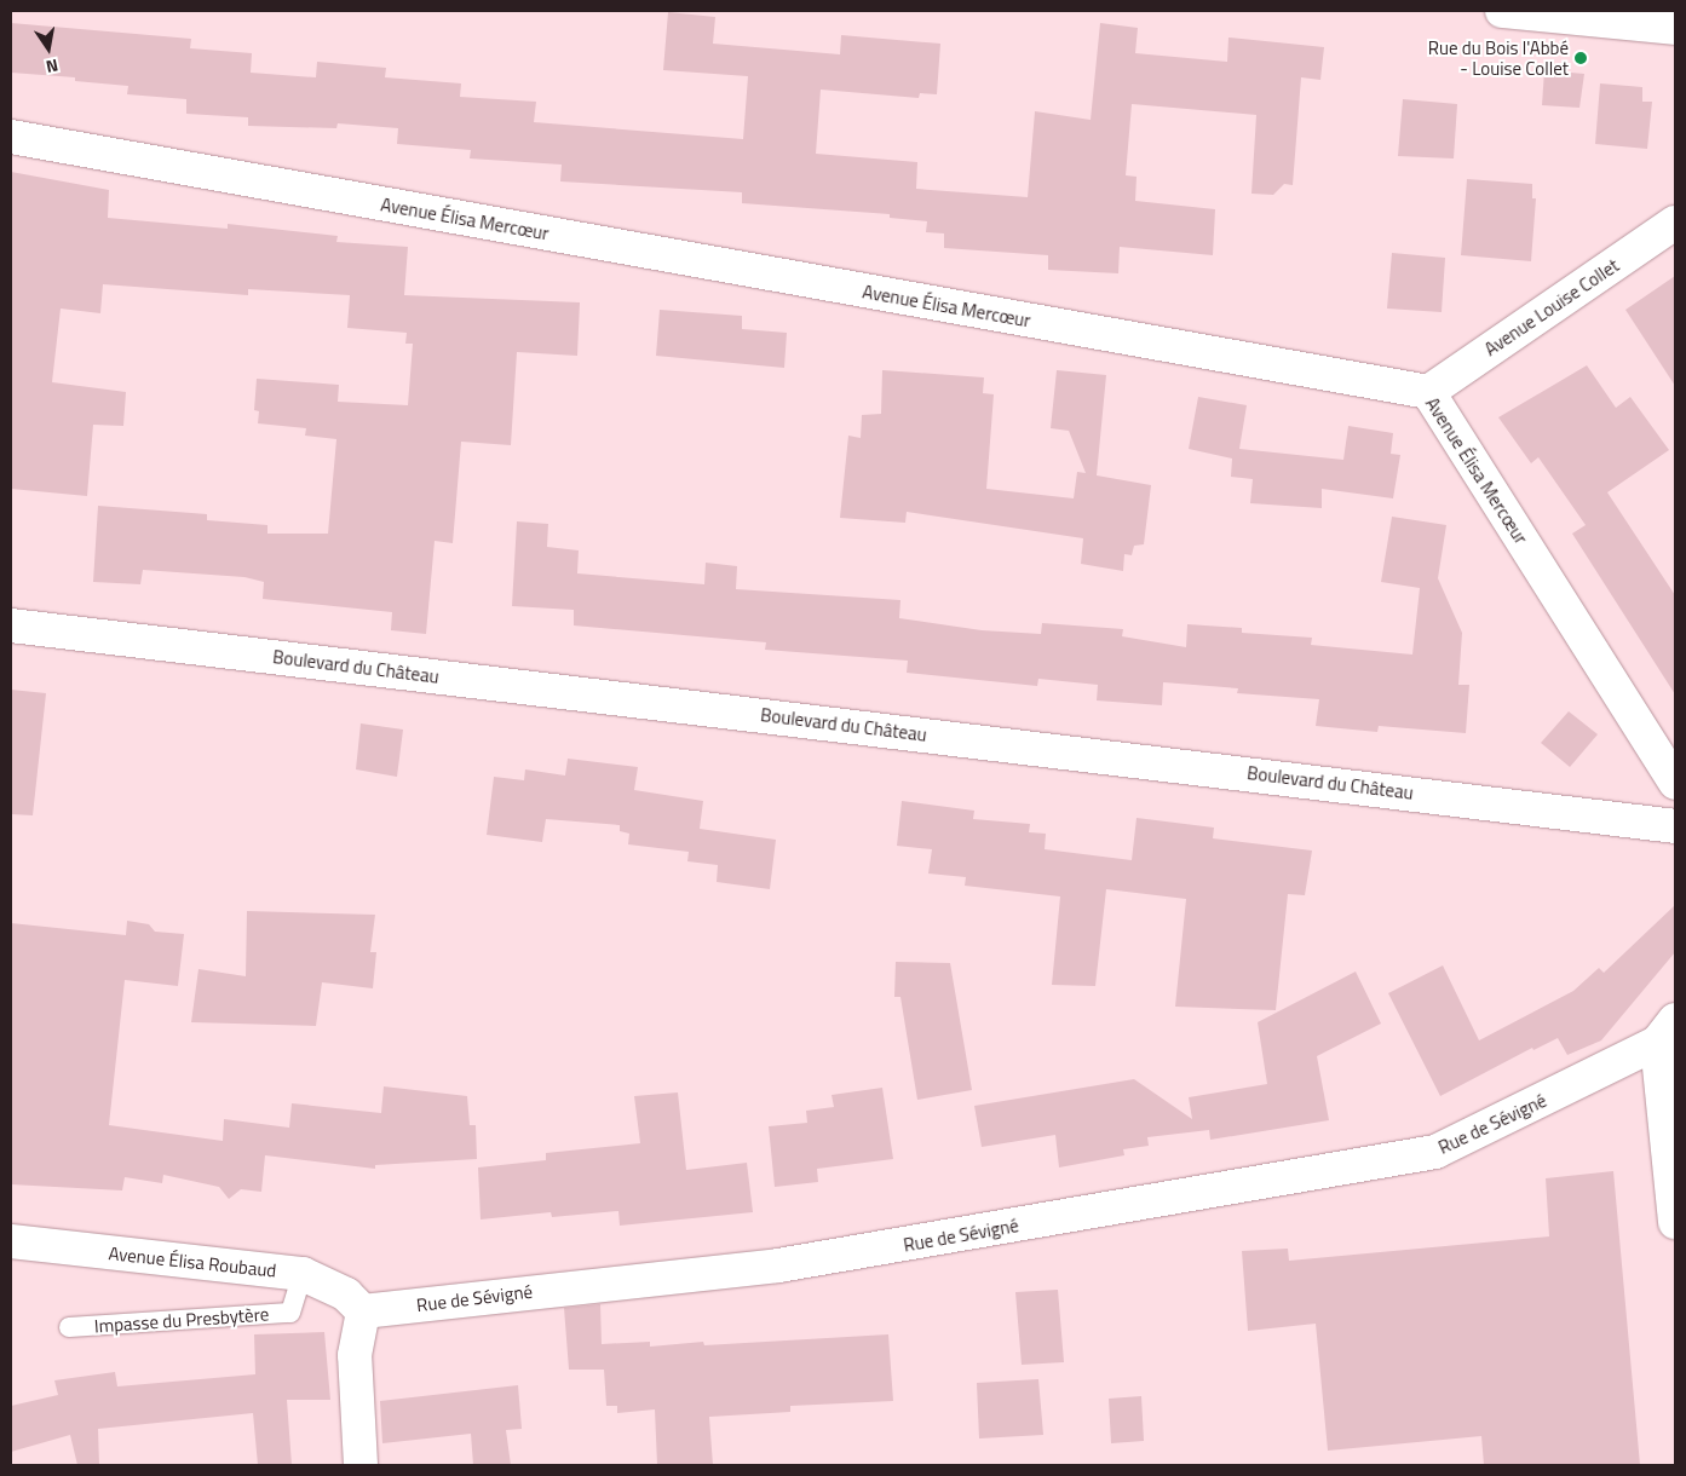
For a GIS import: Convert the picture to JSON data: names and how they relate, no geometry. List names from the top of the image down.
{
  "streets": {
    "street": [
      "Avenue Élisa Mercœur",
      "Avenue Louise Collet",
      "Boulevard du Château",
      "Rue de Sévigné",
      "Avenue Élisa Roubaud"
    ],
    "lane": ["Impasse du Presbytère"]
  },
  "crossings": [
    ["Avenue Élisa Mercœur", "Avenue Louise Collet"],
    ["Rue de Sévigné", "Avenue Élisa Roubaud"],
    ["Avenue Élisa Roubaud", "Impasse du Presbytère"]
  ],
  "places": ["Rue du Bois l'Abbé - Louise Collet"],
  "north": "bottom"
}
